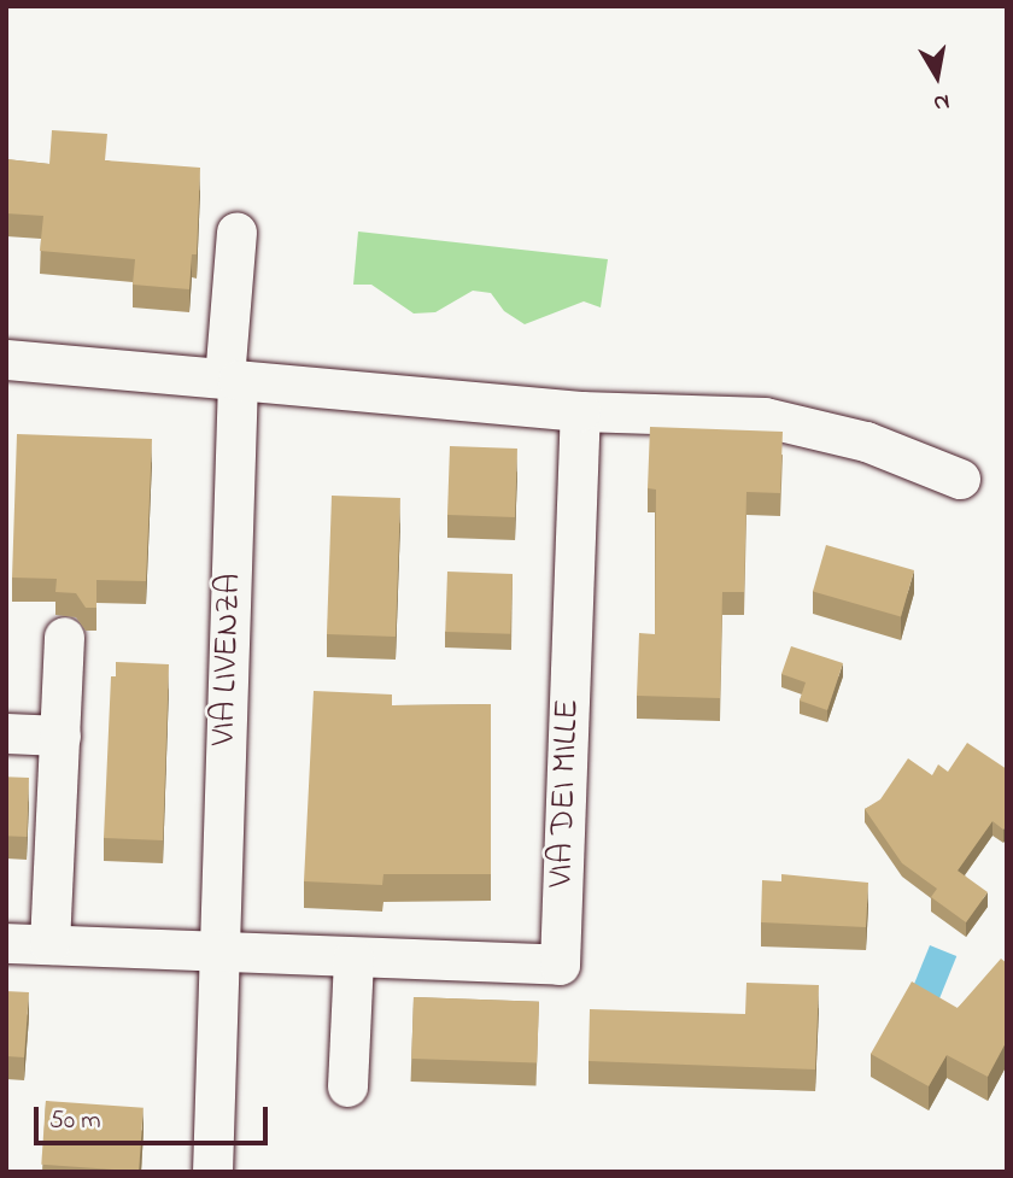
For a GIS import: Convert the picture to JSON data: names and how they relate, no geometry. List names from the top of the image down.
{
  "streets": {
    "street": ["VIA LIVENZA", "VIA DEI MILLE"]
  },
  "crossings": [
    ["VIA LIVENZA", "VIA DEI MILLE"]
  ],
  "scale_bar": "50 m",
  "north": "bottom"
}
